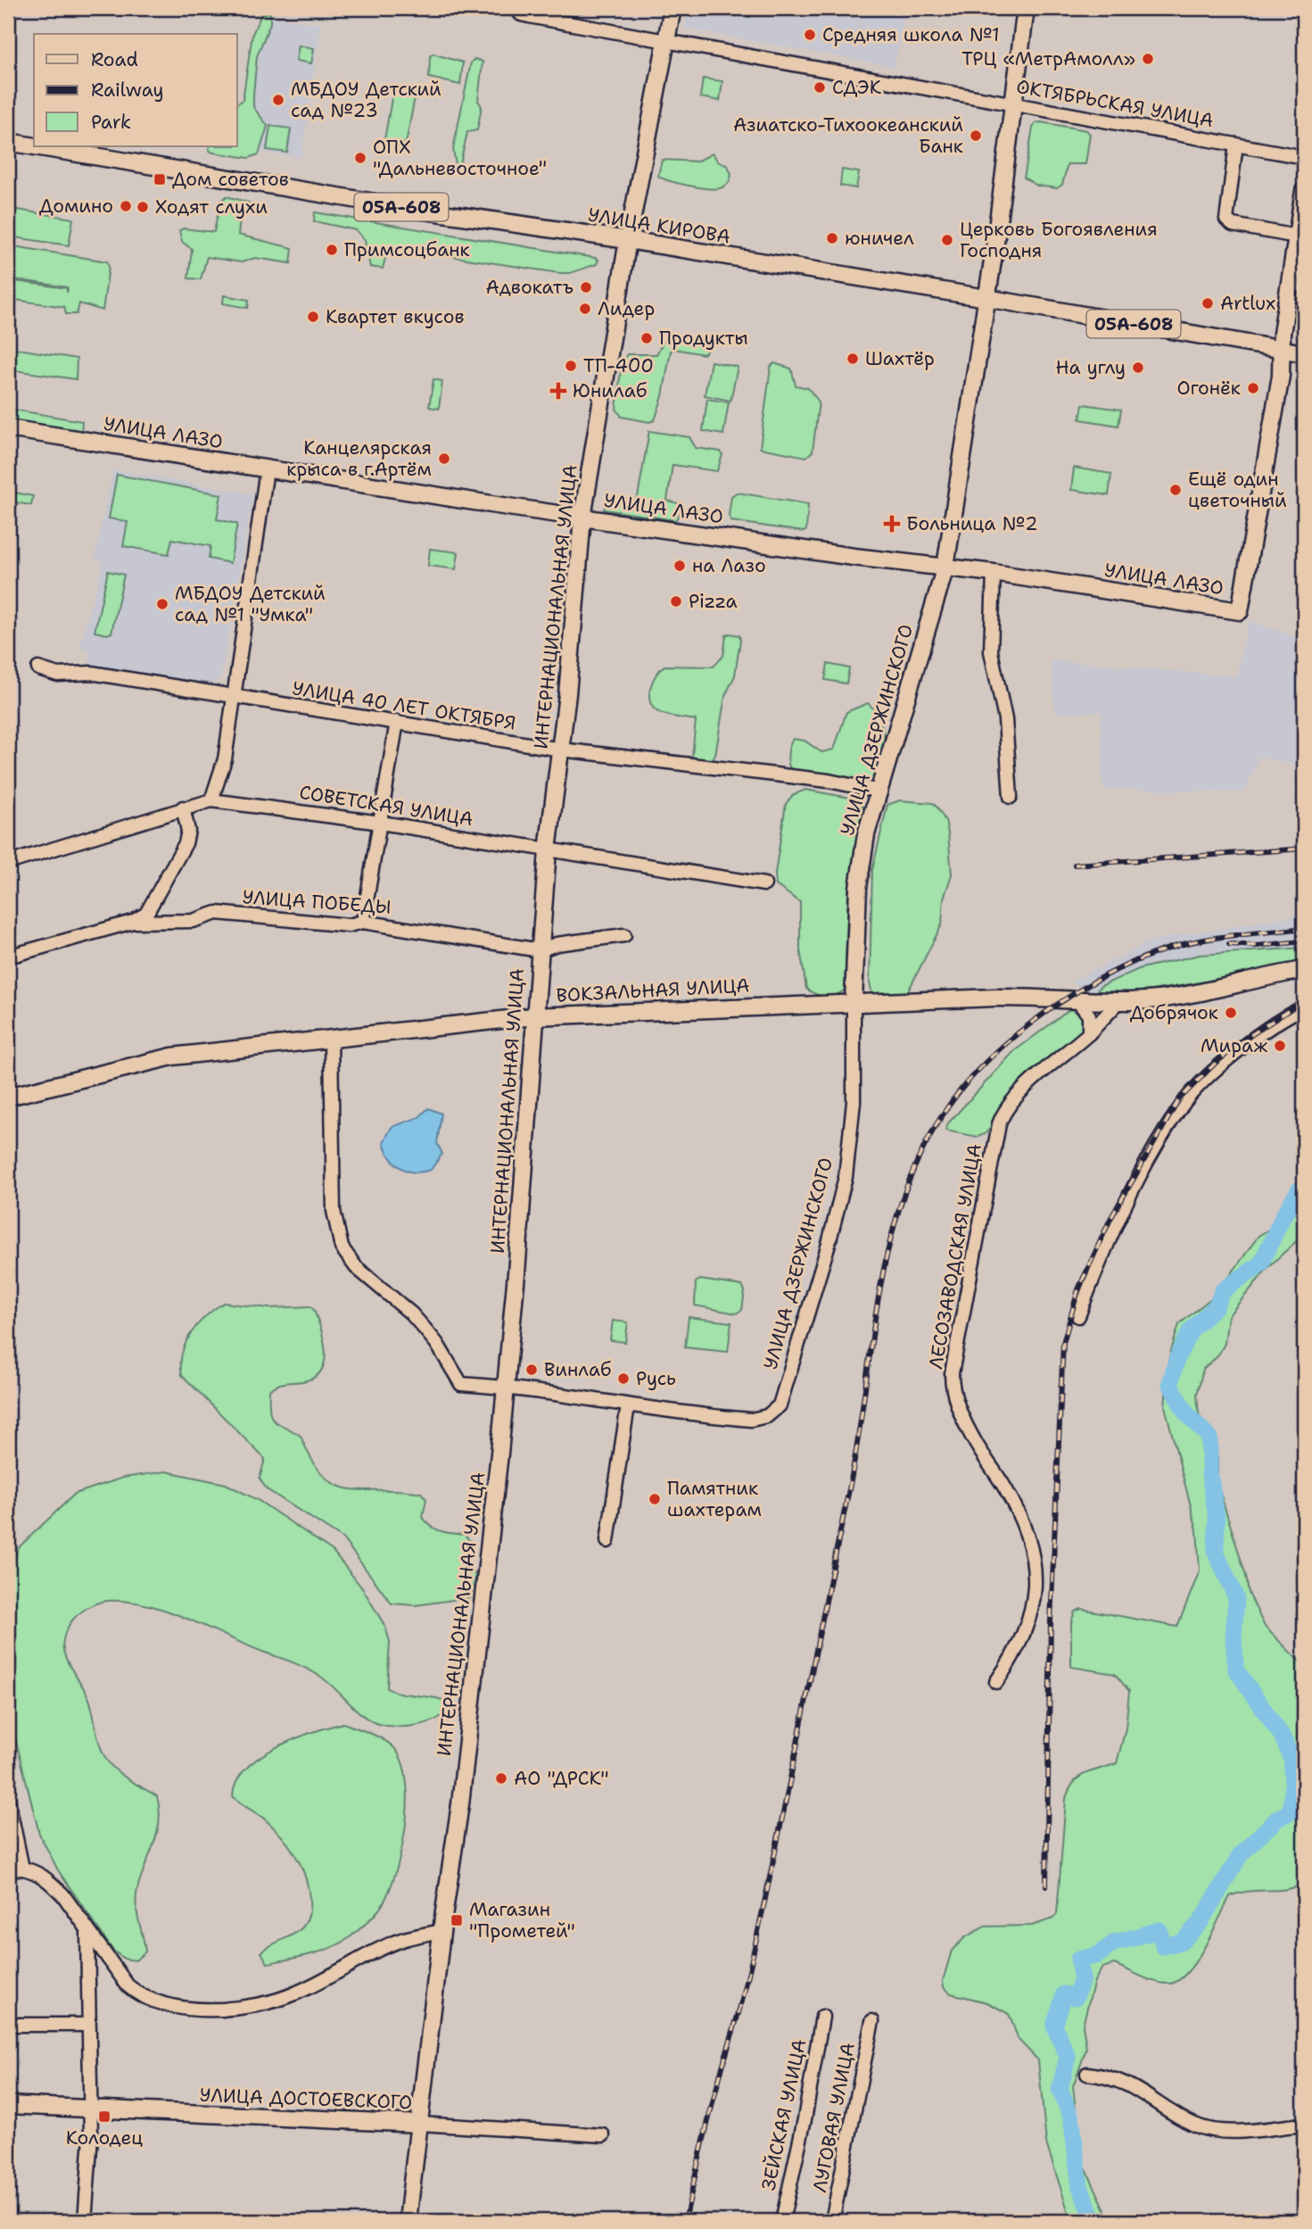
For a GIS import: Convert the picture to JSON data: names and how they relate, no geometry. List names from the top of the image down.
{
  "streets": {
    "main road": [
      "05А-608",
      "УЛИЦА КИРОВА",
      "УЛИЦА ЛАЗО",
      "ИНТЕРНАЦИОНАЛЬНАЯ УЛИЦА",
      "УЛИЦА ДЗЕРЖИНСКОГО",
      "ВОКЗАЛЬНАЯ УЛИЦА",
      "УЛИЦА ДОСТОЕВСКОГО"
    ],
    "street": [
      "ОКТЯБРЬСКАЯ УЛИЦА",
      "УЛИЦА 40 ЛЕТ ОКТЯБРЯ",
      "СОВЕТСКАЯ УЛИЦА",
      "УЛИЦА ПОБЕДЫ",
      "ЛЕСОЗАВОДСКАЯ УЛИЦА",
      "ЗЕЙСКАЯ УЛИЦА",
      "ЛУГОВАЯ УЛИЦА"
    ]
  },
  "crossings": [
    ["ОКТЯБРЬСКАЯ УЛИЦА", "ИНТЕРНАЦИОНАЛЬНАЯ УЛИЦА"],
    ["ОКТЯБРЬСКАЯ УЛИЦА", "УЛИЦА ДЗЕРЖИНСКОГО"],
    ["УЛИЦА КИРОВА", "УЛИЦА ЛАЗО"],
    ["УЛИЦА КИРОВА", "ИНТЕРНАЦИОНАЛЬНАЯ УЛИЦА"],
    ["УЛИЦА КИРОВА", "УЛИЦА ДЗЕРЖИНСКОГО"],
    ["УЛИЦА ЛАЗО", "ИНТЕРНАЦИОНАЛЬНАЯ УЛИЦА"],
    ["УЛИЦА ЛАЗО", "УЛИЦА ДЗЕРЖИНСКОГО"],
    ["ИНТЕРНАЦИОНАЛЬНАЯ УЛИЦА", "УЛИЦА 40 ЛЕТ ОКТЯБРЯ"],
    ["ИНТЕРНАЦИОНАЛЬНАЯ УЛИЦА", "УЛИЦА ДЗЕРЖИНСКОГО"],
    ["ИНТЕРНАЦИОНАЛЬНАЯ УЛИЦА", "СОВЕТСКАЯ УЛИЦА"],
    ["ИНТЕРНАЦИОНАЛЬНАЯ УЛИЦА", "УЛИЦА ПОБЕДЫ"],
    ["ИНТЕРНАЦИОНАЛЬНАЯ УЛИЦА", "ВОКЗАЛЬНАЯ УЛИЦА"],
    ["ИНТЕРНАЦИОНАЛЬНАЯ УЛИЦА", "УЛИЦА ДОСТОЕВСКОГО"],
    ["УЛИЦА 40 ЛЕТ ОКТЯБРЯ", "УЛИЦА ДЗЕРЖИНСКОГО"],
    ["УЛИЦА ДЗЕРЖИНСКОГО", "ВОКЗАЛЬНАЯ УЛИЦА"],
    ["ВОКЗАЛЬНАЯ УЛИЦА", "ЛЕСОЗАВОДСКАЯ УЛИЦА"]
  ],
  "places": {
    "other": [
      "Средняя школа №1",
      "ТРЦ «МетрАмолл»",
      "СДЭК",
      "МБДОУ Детский сад №23",
      "Азиатско-Тихоокеанский Банк",
      "ОПХ \"Дальневосточное\"",
      "Домино",
      "Ходят слухи",
      "юничел",
      "Церковь Богоявления Господня",
      "Примсоцбанк",
      "Адвокатъ",
      "Artlux",
      "Лидер",
      "Квартет вкусов",
      "Продукты",
      "Шахтёр",
      "ТП-400",
      "На углу",
      "Огонёк",
      "Канцелярская крыса в г.Артём",
      "Ещё один цветочный",
      "на Лазо",
      "Pizza",
      "МБДОУ Детский сад №1 \"Умка\"",
      "Добрячок",
      "Мираж",
      "Винлаб",
      "Русь",
      "Памятник шахтерам",
      "АО \"ДРСК\""
    ],
    "transit": ["Дом советов", "Магазин \"Прометей\"", "Колодец"],
    "health": ["Юнилаб", "Больница №2"]
  },
  "legend": ["Road", "Railway", "Park"]
}
